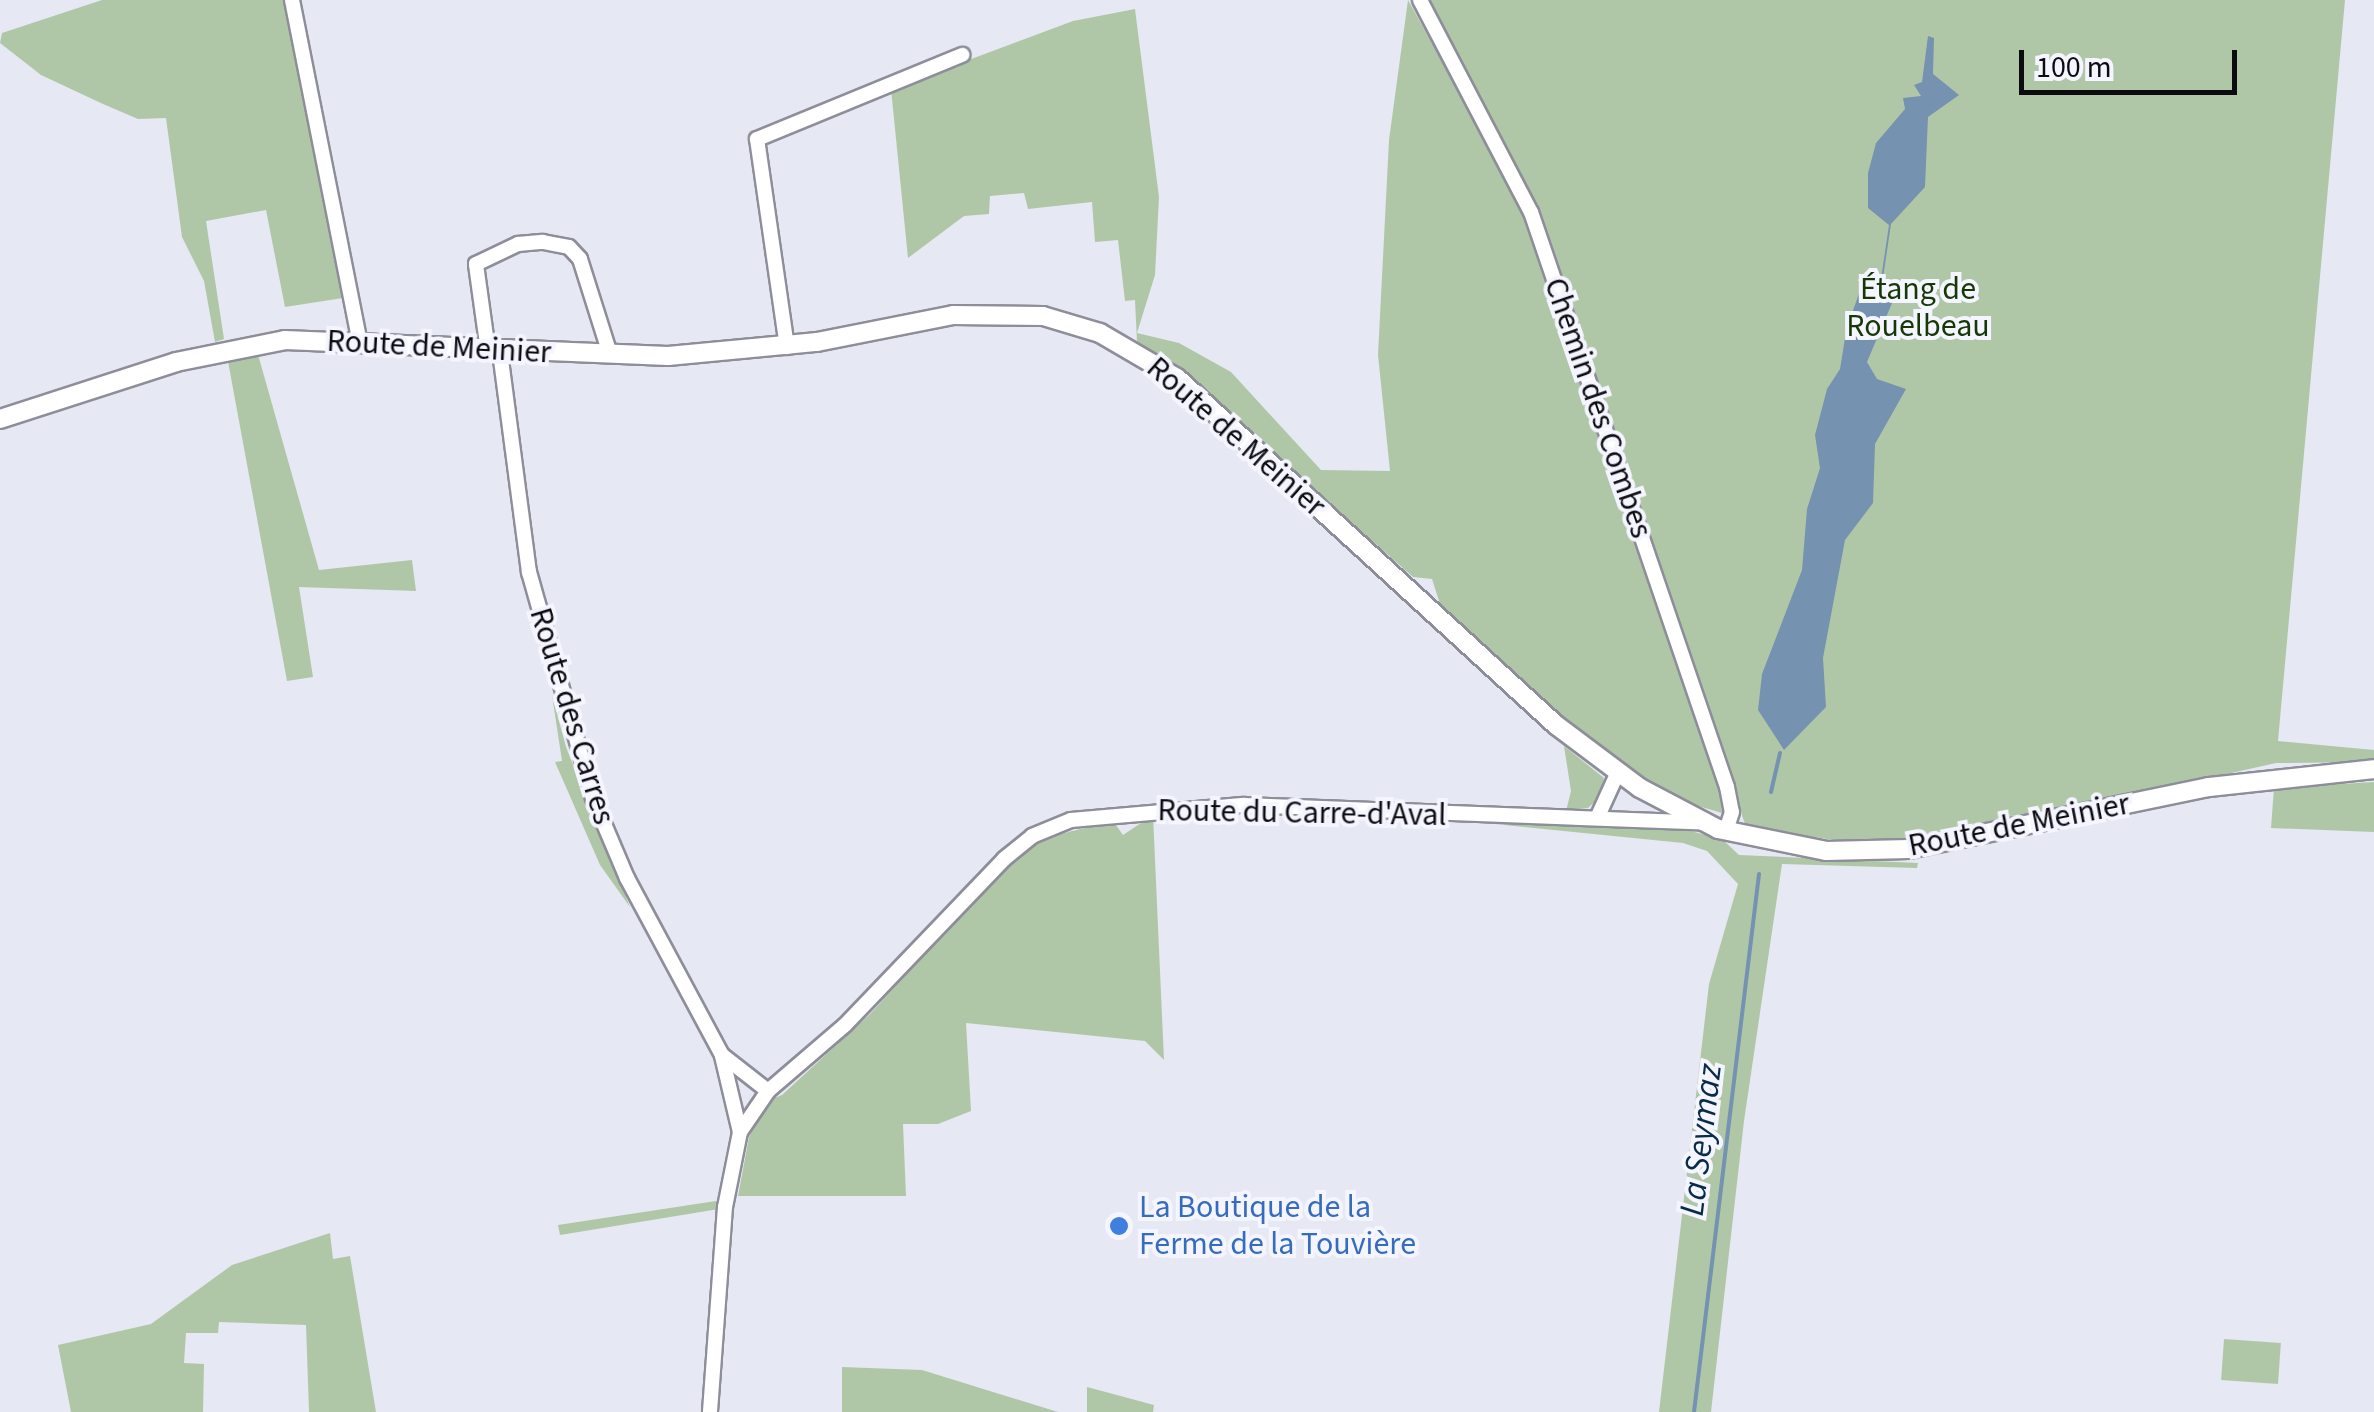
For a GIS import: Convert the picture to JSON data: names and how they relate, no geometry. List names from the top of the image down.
{
  "streets": {
    "street": [
      "Route de Meinier",
      "Chemin des Combes",
      "Route des Carres",
      "Route du Carre-d'Aval"
    ]
  },
  "crossings": [
    ["Route de Meinier", "Chemin des Combes"],
    ["Route de Meinier", "Route des Carres"],
    ["Route de Meinier", "Route du Carre-d'Aval"],
    ["Route des Carres", "Route du Carre-d'Aval"]
  ],
  "water": ["La Seymaz"],
  "parks": ["Étang de Rouelbeau"],
  "places": ["La Boutique de la Ferme de la Touvière"],
  "scale_bar": "100 m"
}
